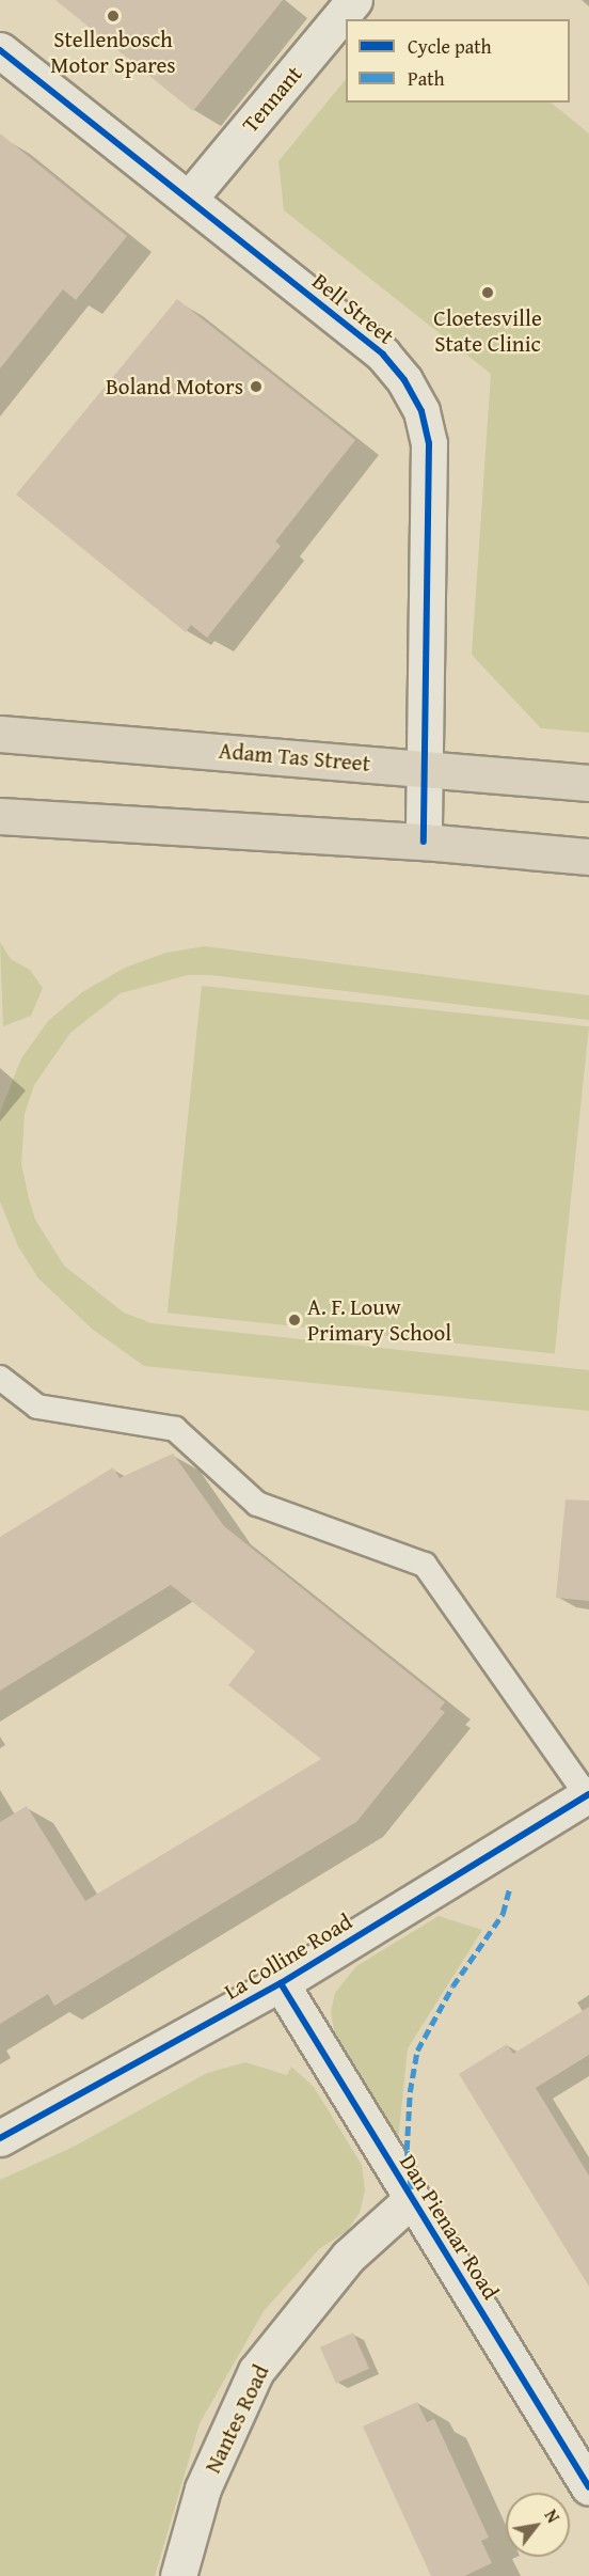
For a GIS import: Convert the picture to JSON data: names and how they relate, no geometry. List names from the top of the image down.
{
  "streets": {
    "main road": ["Adam Tas Street"],
    "street": [
      "Tennant",
      "Bell Street",
      "La Colline Road",
      "Dan Pienaar Road",
      "Nantes Road"
    ]
  },
  "crossings": [
    ["Tennant", "Bell Street"],
    ["Bell Street", "Adam Tas Street"],
    ["La Colline Road", "Dan Pienaar Road"],
    ["Dan Pienaar Road", "Nantes Road"]
  ],
  "places": [
    "Stellenbosch Motor Spares",
    "Cloetesville State Clinic",
    "Boland Motors",
    "A. F. Louw Primary School"
  ],
  "legend": ["Cycle path", "Path"],
  "north": "top right"
}
